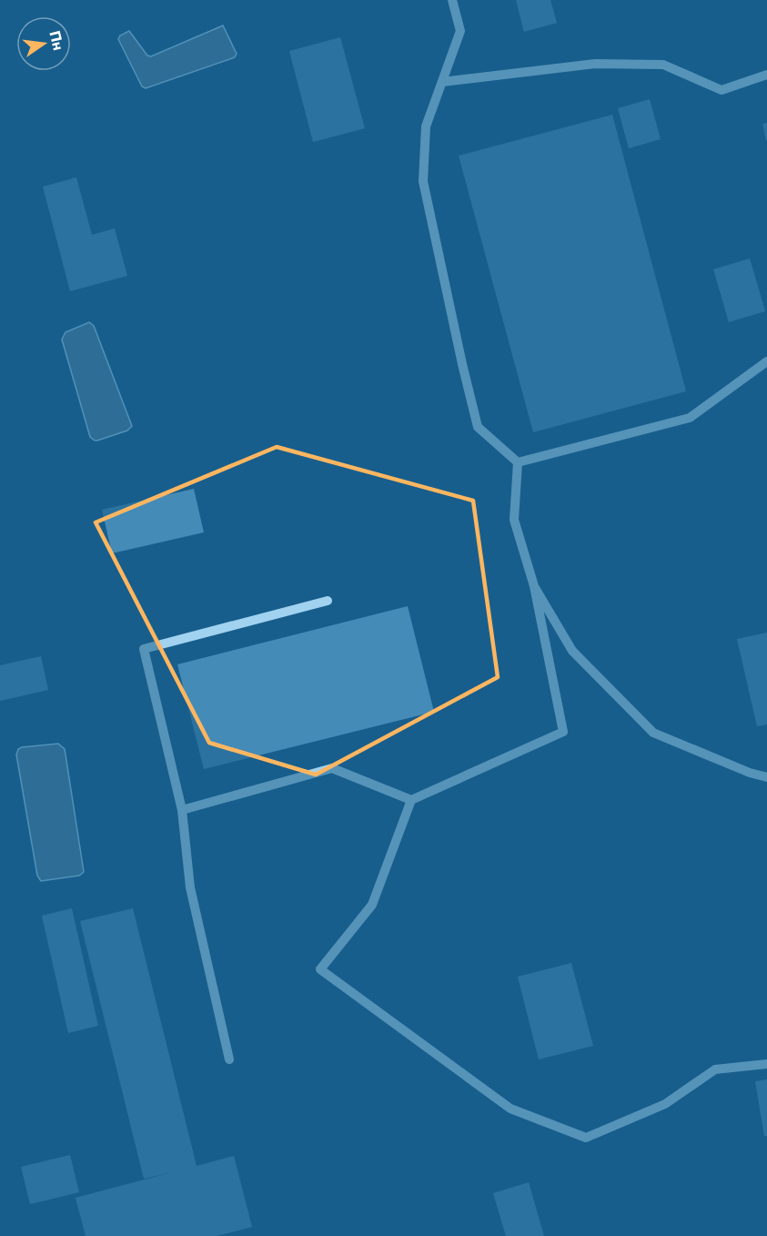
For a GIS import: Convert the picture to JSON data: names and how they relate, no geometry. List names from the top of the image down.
{
  "north": "right"
}
